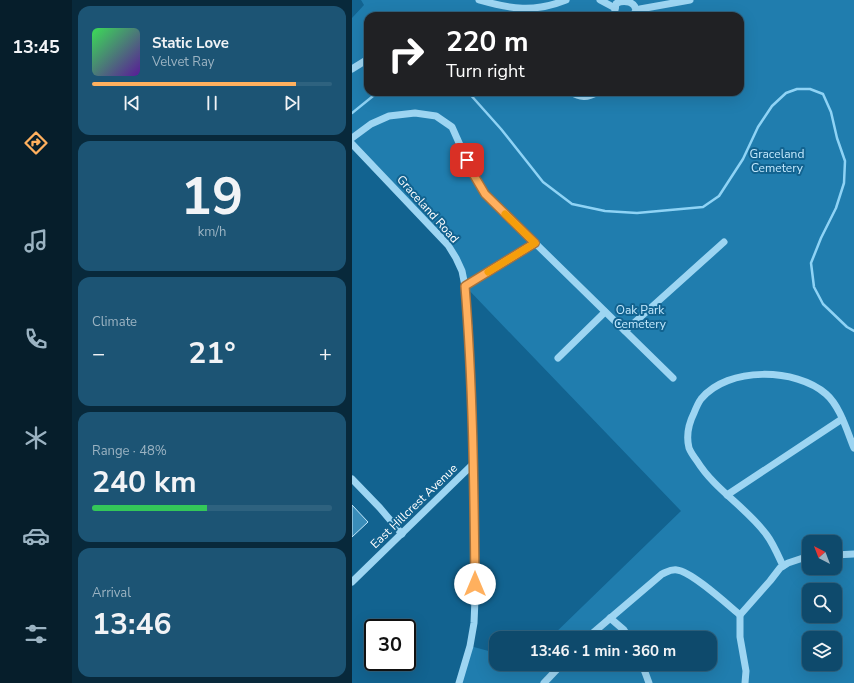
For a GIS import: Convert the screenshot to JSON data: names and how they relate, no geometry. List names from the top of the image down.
{
  "streets": {
    "street": ["Graceland Road", "East Hillcrest Avenue"]
  },
  "crossings": [
    ["Graceland Road", "East Hillcrest Avenue"]
  ],
  "parks": ["Graceland Cemetery", "Oak Park Cemetery"],
  "north": "top left",
  "page": {
    "tabs": "13:45",
    "turn": ["220 m", "Turn right"],
    "song": ["Static Love", "Velvet Ray"],
    "tile": [
      ["19", "km/h"],
      "Climate",
      ["Range · 48%", "240 km"],
      ["Arrival", "13:46"]
    ],
    "heat": ["−", "21°", "+"],
    "limit": "30",
    "trip": "13:46 · 1 min · 360 m"
  }
}
